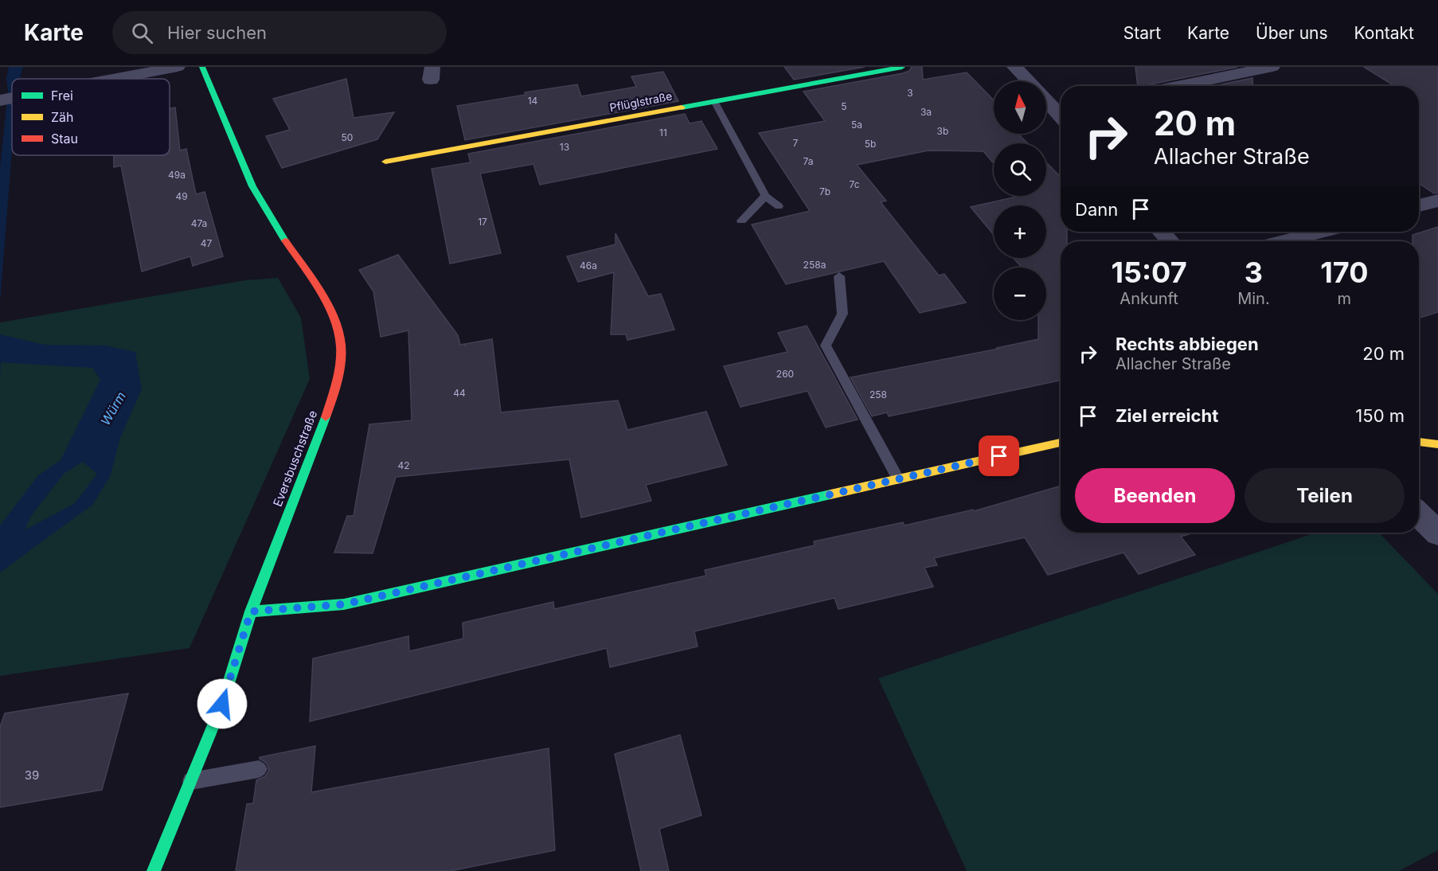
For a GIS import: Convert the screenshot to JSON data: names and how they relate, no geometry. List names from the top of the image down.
{
  "streets": {
    "street": ["Pflüglstraße", "Eversbuschstraße"]
  },
  "water": ["Würm"],
  "house_numbers": [
    "3",
    "14",
    "5",
    "3a",
    "5a",
    "3b",
    "11",
    "50",
    "7",
    "5b",
    "13",
    "7a",
    "49a",
    "7c",
    "7b",
    "49",
    "17",
    "47a",
    "47",
    "258a",
    "46a",
    "260",
    "44",
    "258",
    "42",
    "39"
  ],
  "legend": ["Frei", "Zäh", "Stau"],
  "north": "top",
  "page": {
    "header": "Karte",
    "search": "Hier suchen",
    "nav": [
      "Start",
      "Karte",
      "Über uns",
      "Kontakt"
    ],
    "map_buttons": ["+", "−"],
    "turn": ["20 m", "Allacher Straße"],
    "then": "Dann",
    "eta": [
      "15:07",
      "Ankunft",
      "3",
      "Min.",
      "170",
      "m"
    ],
    "list": [
      {
        "name": "Rechts abbiegen",
        "note": "Allacher Straße",
        "value": "20 m"
      },
      {
        "name": "Ziel erreicht",
        "value": "150 m"
      }
    ],
    "buttons": ["Beenden", "Teilen"]
  }
}
